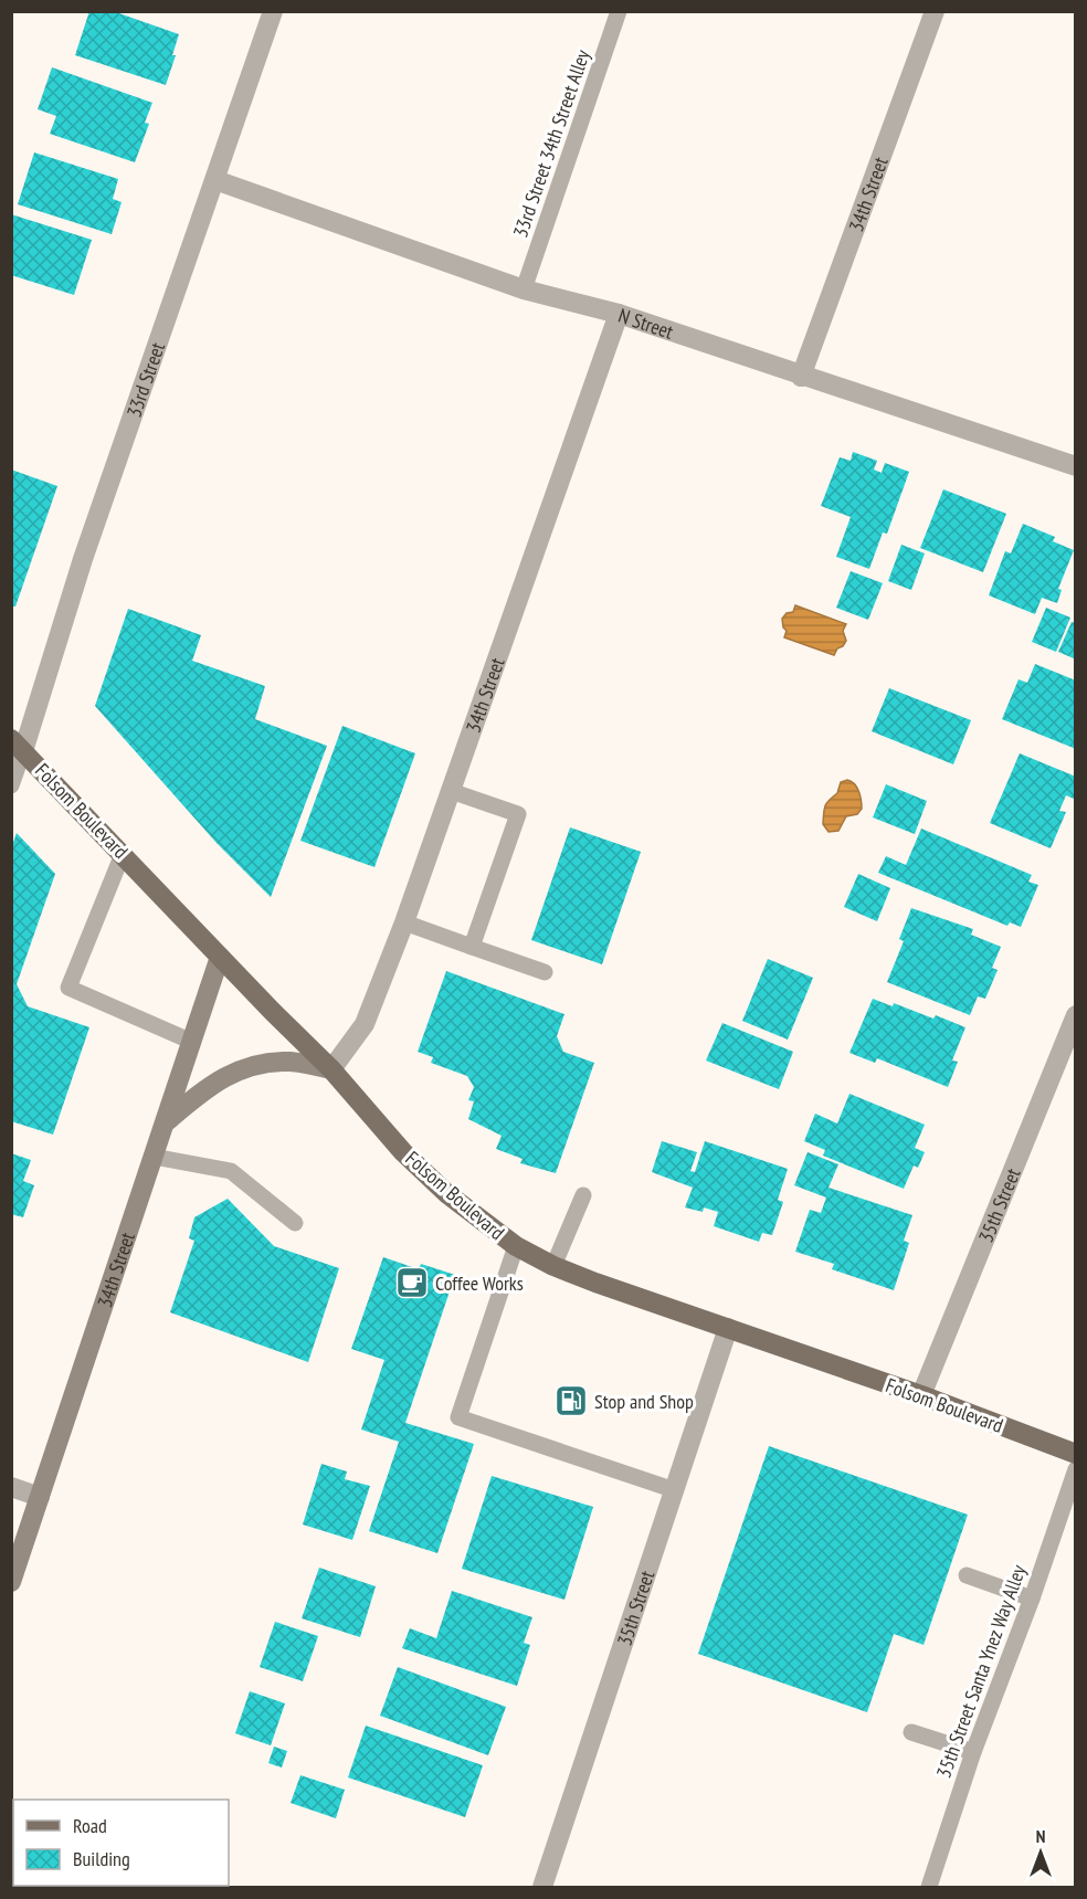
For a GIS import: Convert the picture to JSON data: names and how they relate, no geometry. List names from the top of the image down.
{
  "streets": {
    "main road": ["Folsom Boulevard"],
    "street": [
      "34th Street",
      "N Street",
      "33rd Street",
      "35th Street"
    ],
    "lane": ["33rd Street 34th Street Alley", "35th Street Santa Ynez Way Alley"]
  },
  "crossings": [
    ["33rd Street 34th Street Alley", "N Street"],
    ["34th Street", "N Street"],
    ["34th Street", "Folsom Boulevard"],
    ["N Street", "33rd Street"],
    ["33rd Street", "Folsom Boulevard"],
    ["Folsom Boulevard", "35th Street"]
  ],
  "places": {
    "cafe": ["Coffee Works"],
    "fuel station": ["Stop and Shop"]
  },
  "legend": ["Road", "Building"],
  "north": "top"
}
